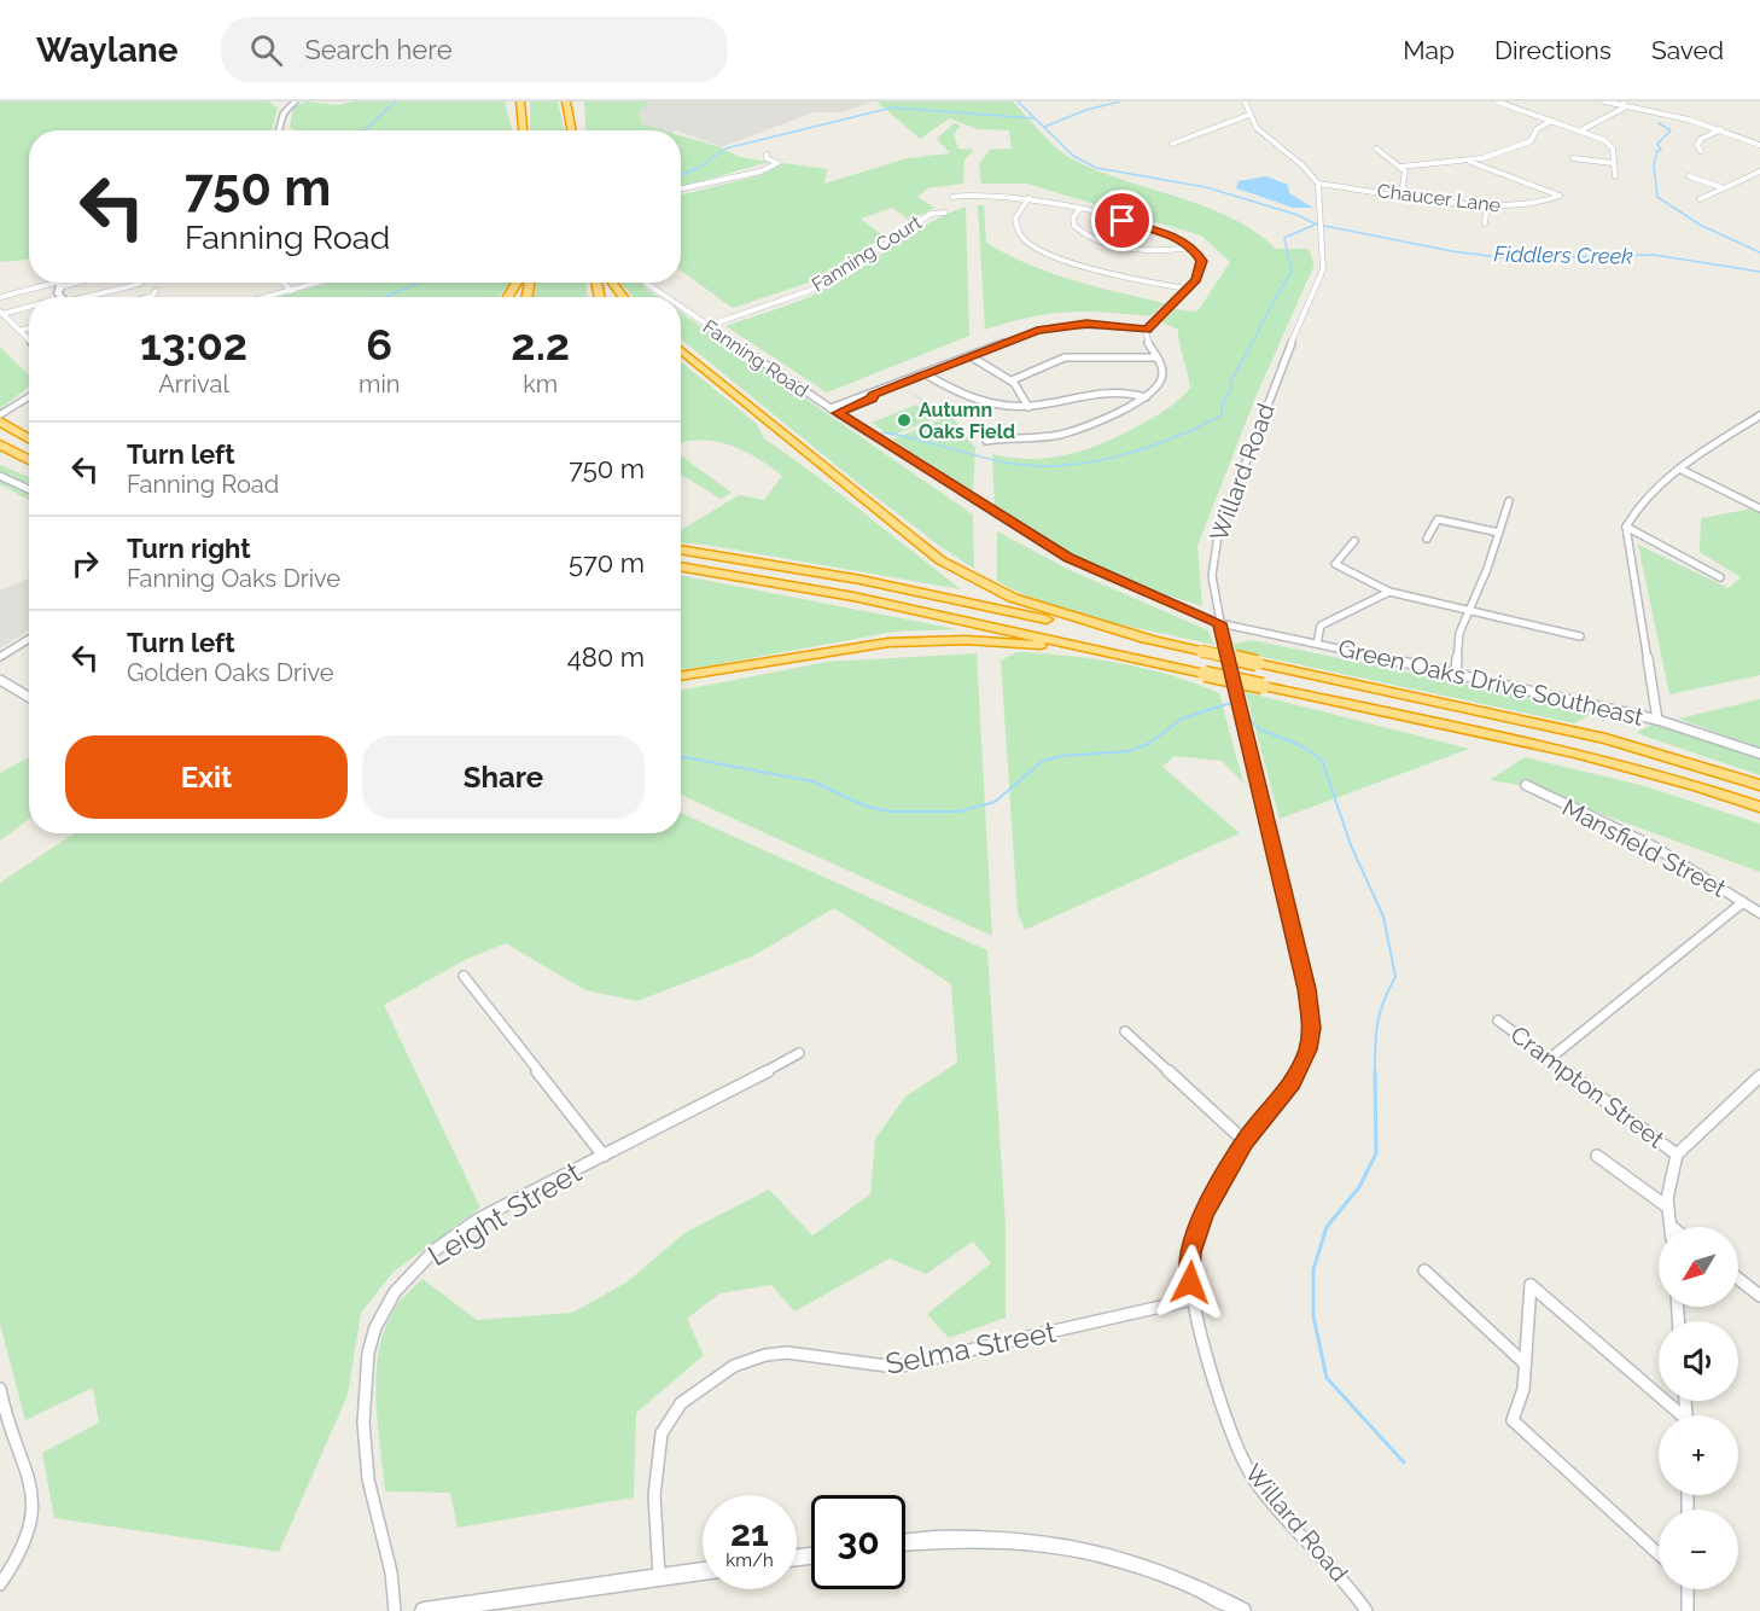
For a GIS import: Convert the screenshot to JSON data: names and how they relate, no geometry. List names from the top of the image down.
{
  "streets": {
    "street": [
      "Chaucer Lane",
      "Fanning Court",
      "Fanning Road",
      "Willard Road",
      "Green Oaks Drive Southeast",
      "Mansfield Street",
      "Crampton Street",
      "Leight Street",
      "Selma Street"
    ]
  },
  "crossings": [
    ["Chaucer Lane", "Willard Road"],
    ["Fanning Court", "Fanning Road"],
    ["Fanning Road", "Willard Road"],
    ["Fanning Road", "Green Oaks Drive Southeast"],
    ["Willard Road", "Green Oaks Drive Southeast"],
    ["Willard Road", "Selma Street"]
  ],
  "water": ["Fiddlers Creek"],
  "places": ["Autumn Oaks Field"],
  "north": "bottom left",
  "page": {
    "header": "Waylane",
    "search": "Search here",
    "nav": ["Map", "Directions", "Saved"],
    "turn": ["750 m", "Fanning Road"],
    "eta": [
      "13:02",
      "Arrival",
      "6",
      "min",
      "2.2",
      "km"
    ],
    "list": [
      {
        "name": "Turn left",
        "note": "Fanning Road",
        "value": "750 m"
      },
      {
        "name": "Turn right",
        "note": "Fanning Oaks Drive",
        "value": "570 m"
      },
      {
        "name": "Turn left",
        "note": "Golden Oaks Drive",
        "value": "480 m"
      }
    ],
    "buttons": ["Exit", "Share"],
    "map_buttons": ["+", "−"],
    "speed": "21 km/h",
    "limit": "30"
  }
}
